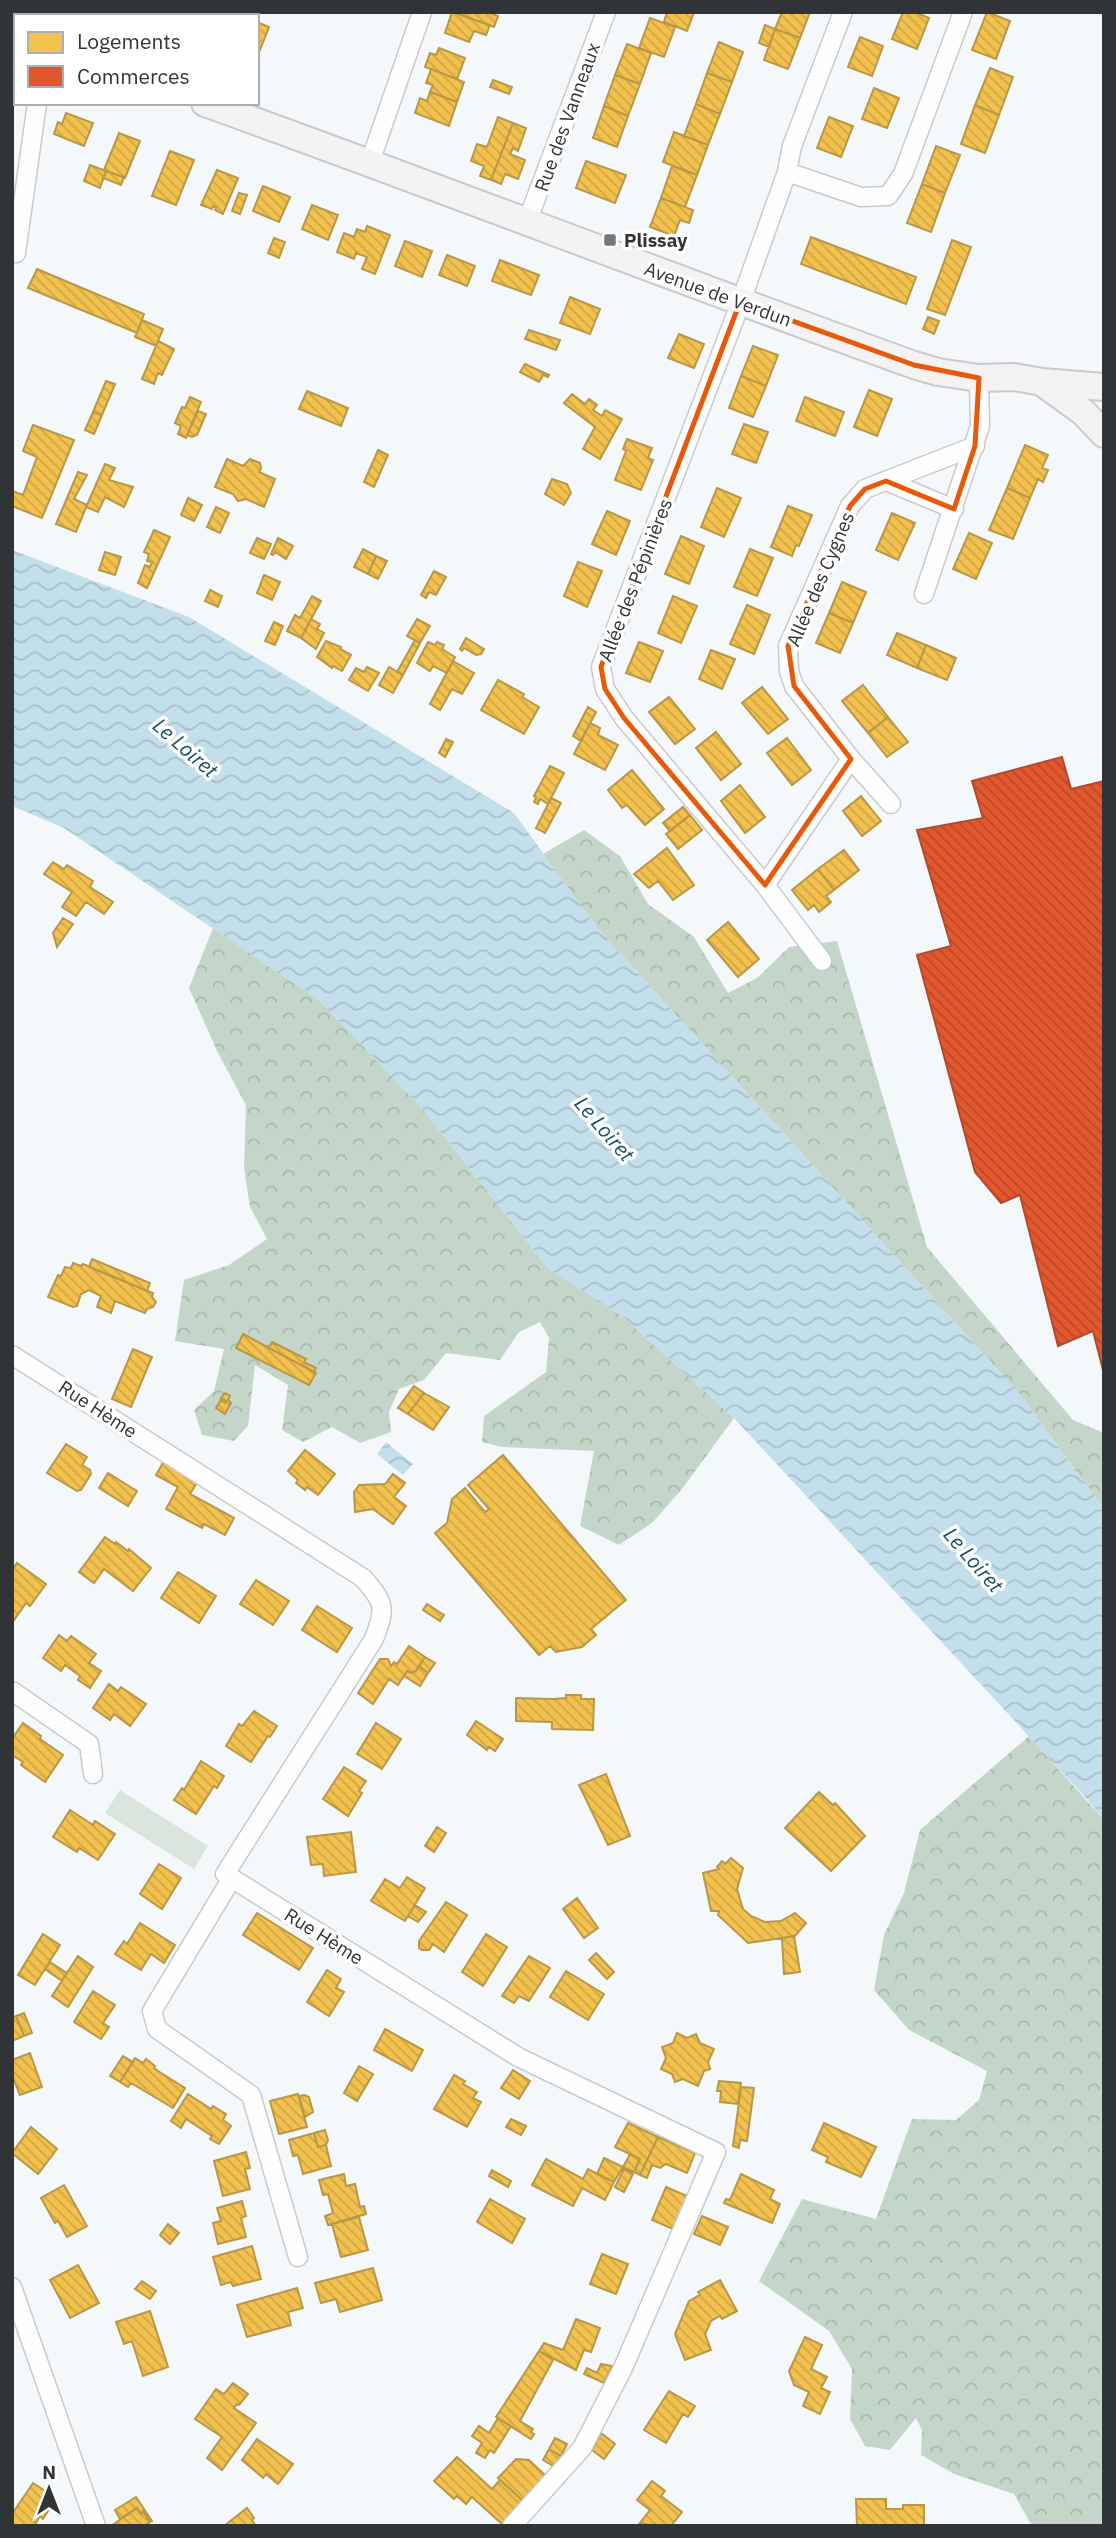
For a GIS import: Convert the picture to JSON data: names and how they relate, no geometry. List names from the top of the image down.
{
  "streets": {
    "street": [
      "Rue des Vanneaux",
      "Avenue de Verdun",
      "Allée des Cygnes",
      "Allée des Pépinières",
      "Rue Hème"
    ]
  },
  "crossings": [
    ["Rue des Vanneaux", "Avenue de Verdun"],
    ["Avenue de Verdun", "Allée des Pépinières"]
  ],
  "water": ["Le Loiret"],
  "places": {
    "transit": ["Plissay"]
  },
  "legend": ["Logements", "Commerces"],
  "north": "top"
}
